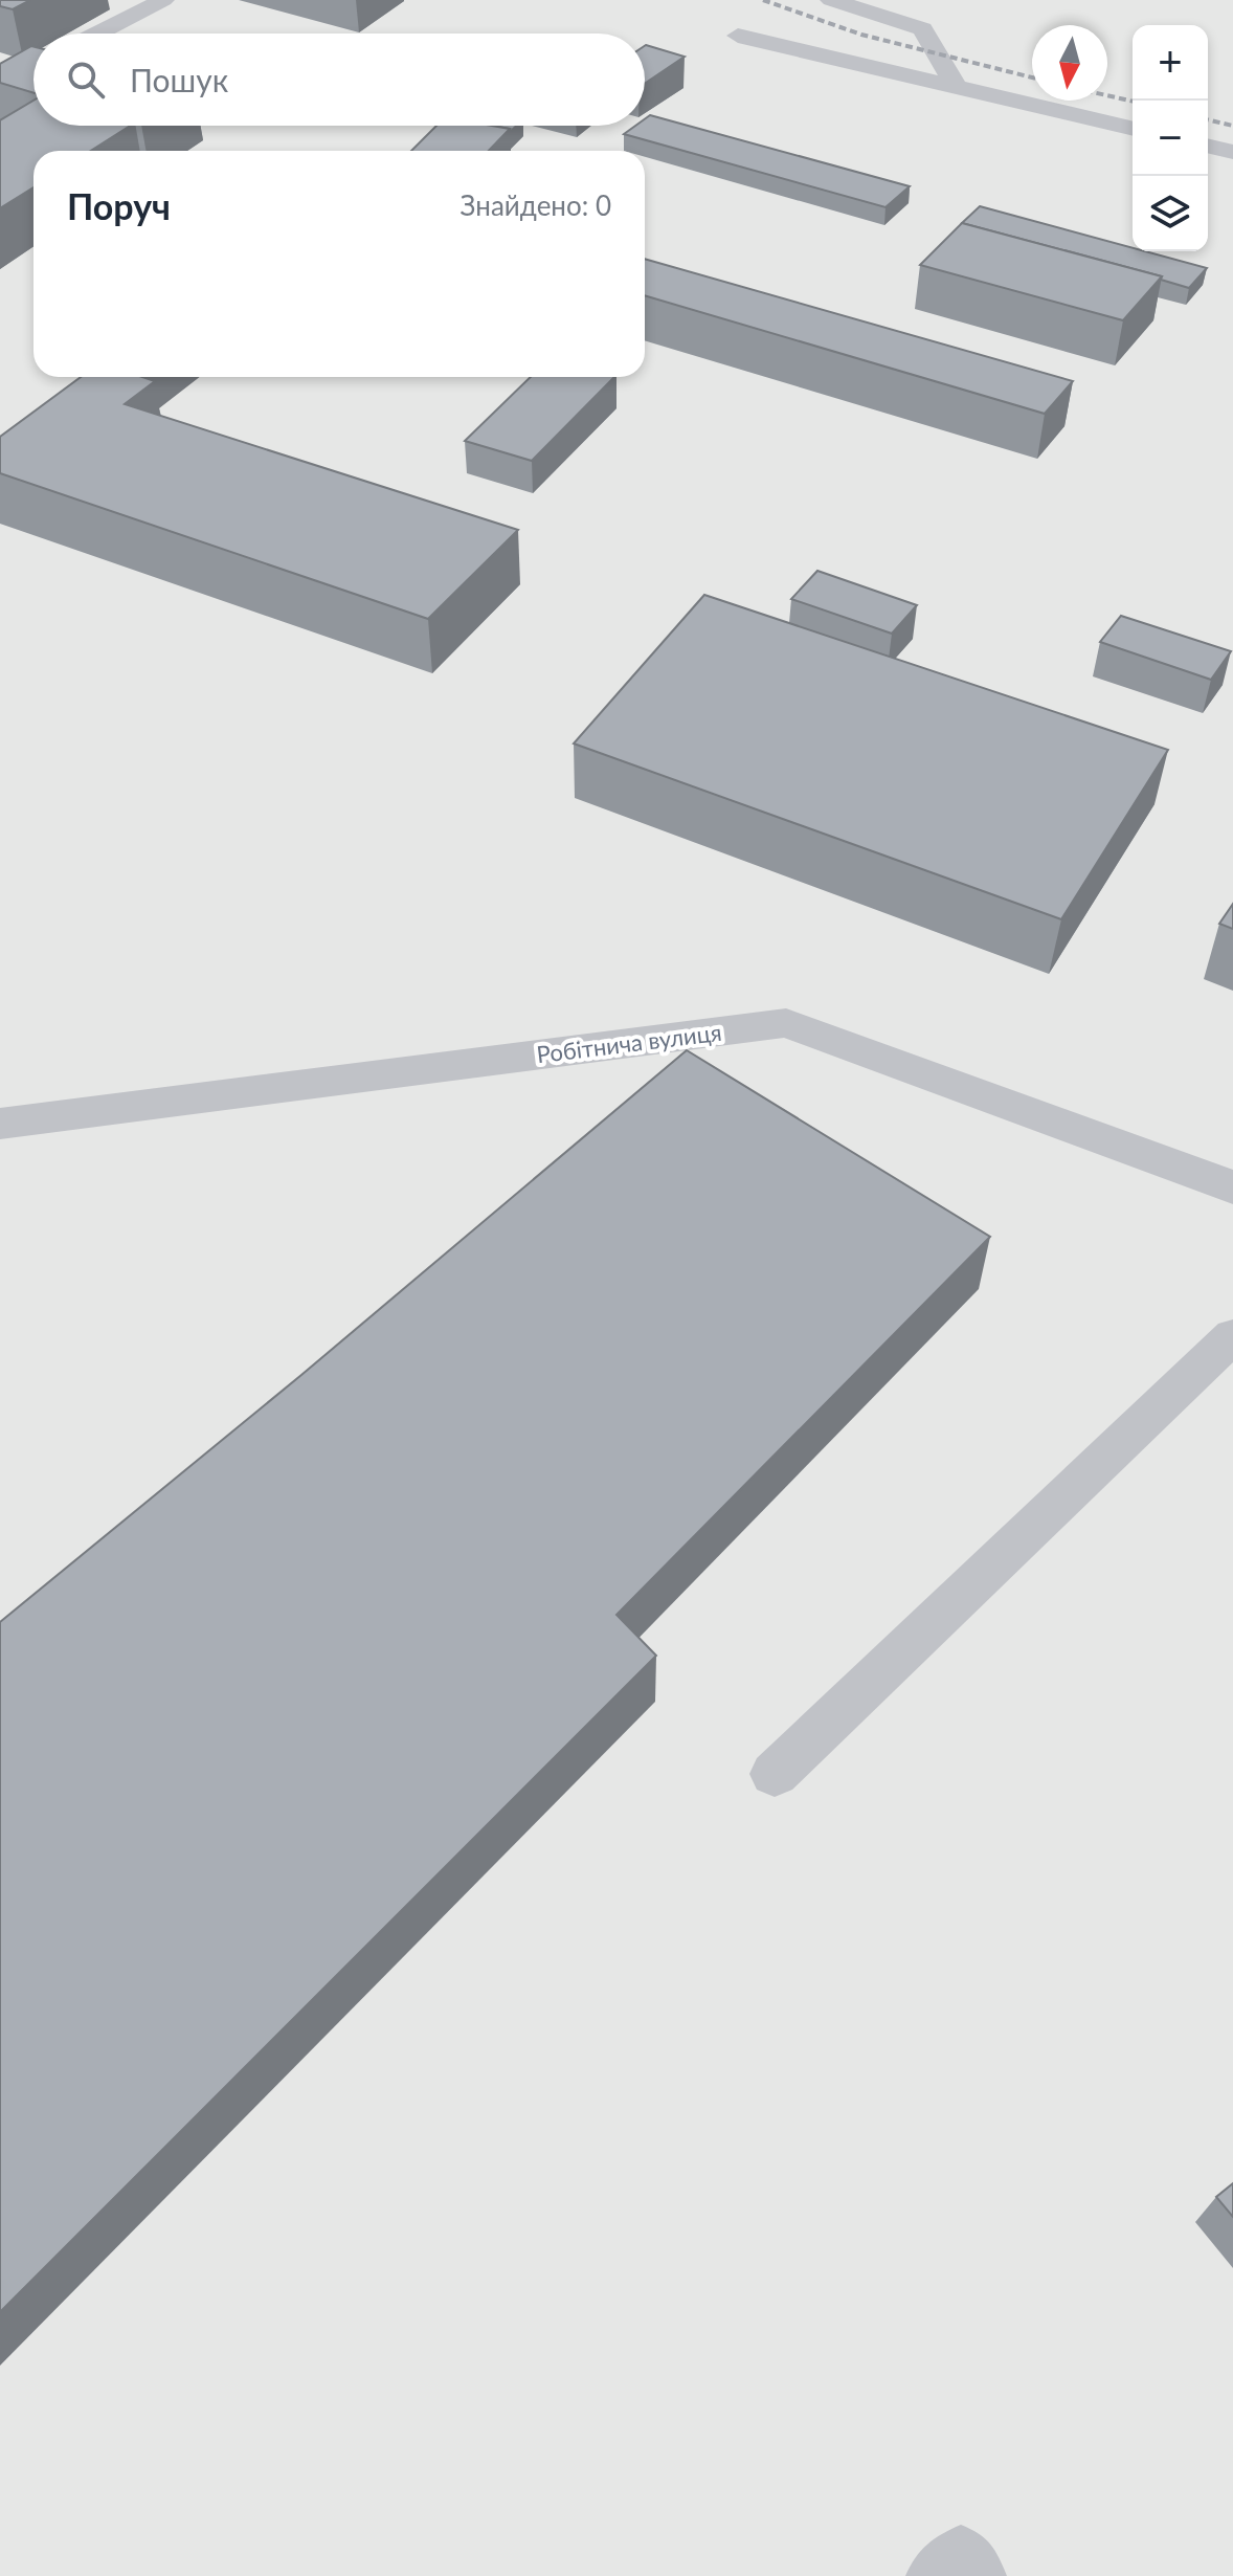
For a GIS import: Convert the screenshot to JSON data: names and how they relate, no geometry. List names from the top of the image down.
{
  "streets": {
    "street": ["Робітнича вулиця"]
  },
  "north": "bottom",
  "page": {
    "map_buttons": ["+", "−"],
    "search": "Пошук",
    "heading": ["Поруч", "Знайдено: 0"]
  }
}
